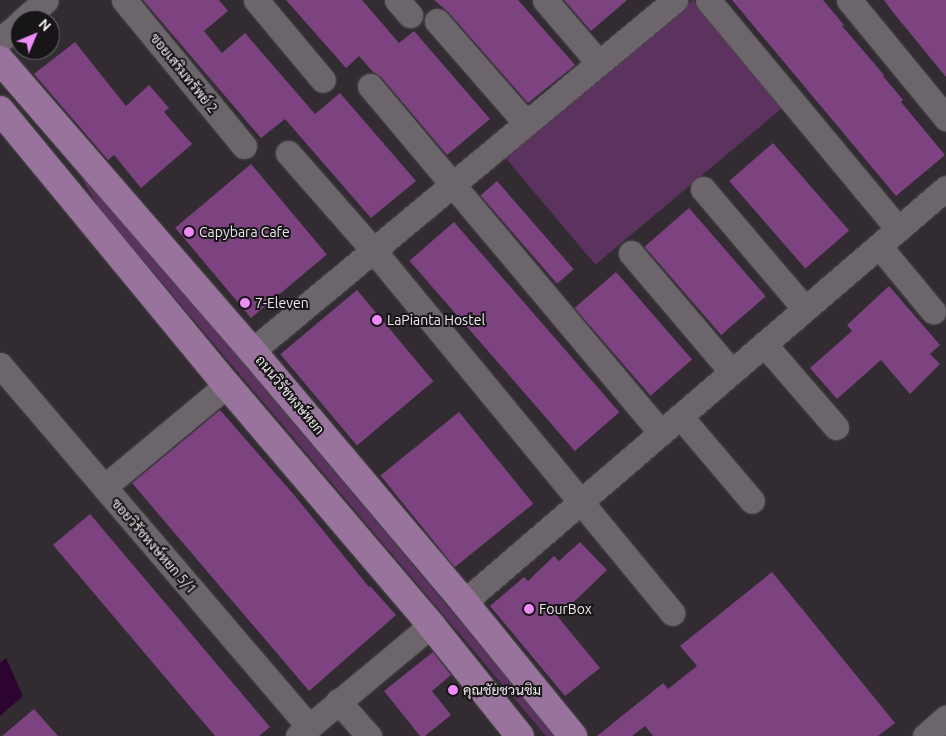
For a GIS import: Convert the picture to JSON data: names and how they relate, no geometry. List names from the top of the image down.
{
  "streets": {
    "main road": ["ถนนวิรัชหงษ์หยก"],
    "street": ["ซอยเสริมทรัพย์ 2", "ซอยวิรัชหงษ์หยก 5/1"]
  },
  "places": [
    "Capybara Cafe",
    "7-Eleven",
    "LaPianta Hostel",
    "FourBox",
    "คุณชัยชวนชิม"
  ],
  "north": "top right"
}
